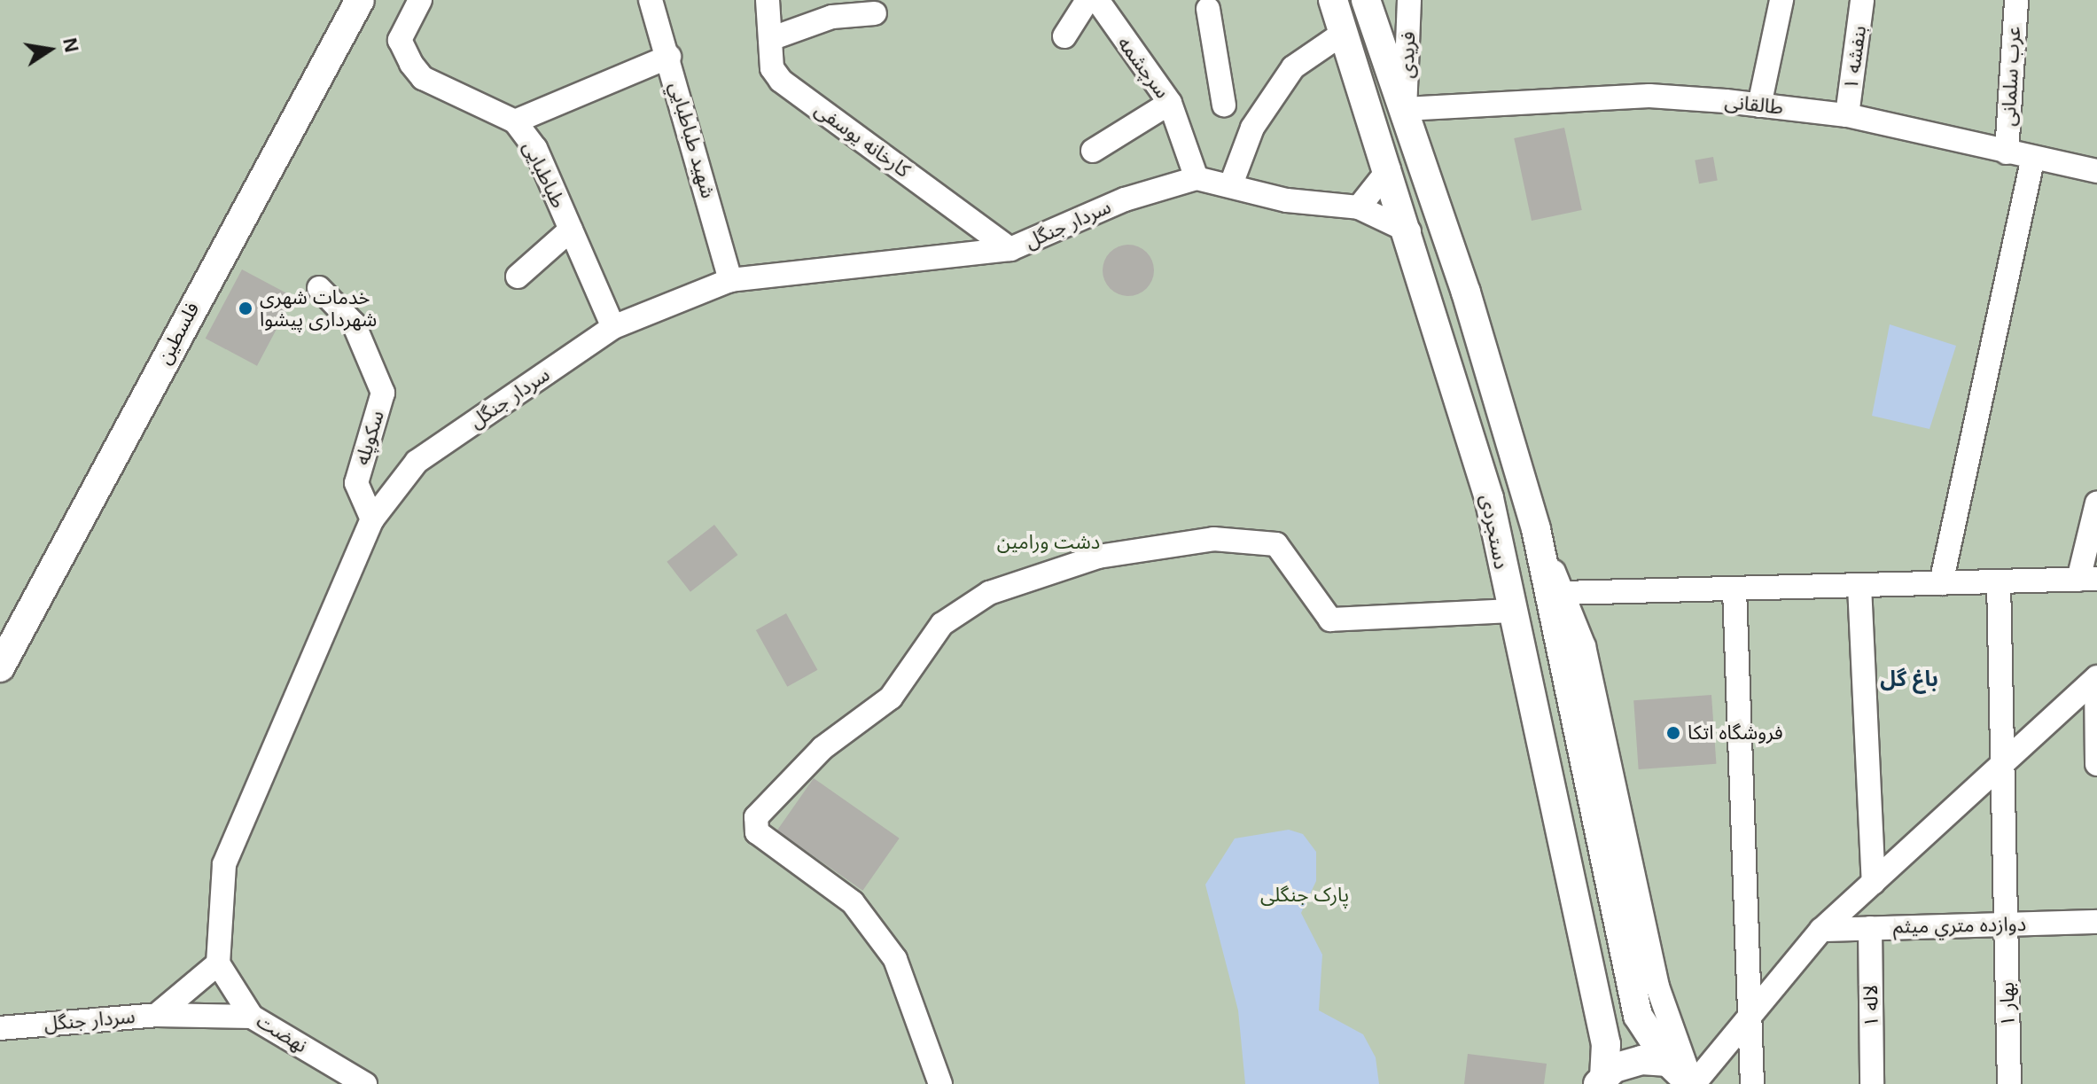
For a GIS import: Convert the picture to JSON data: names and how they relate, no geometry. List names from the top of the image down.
{
  "streets": {
    "main road": ["فلسطین", "دستجردی"],
    "street": [
      "فریدی",
      "بنفشه ۱",
      "سرچشمه",
      "عرب سلمانی",
      "طالقانی",
      "شهيد طباطبايي",
      "کارخانه یوسفی",
      "طباطبایی",
      "سردار جنگل",
      "سکوپله",
      "دوازده متري میثم",
      "بهار ۱",
      "لاله ۱",
      "نهضت"
    ]
  },
  "crossings": [
    ["فریدی", "طالقانی"],
    ["فریدی", "دستجردی"],
    ["بنفشه ۱", "طالقانی"],
    ["سرچشمه", "سردار جنگل"],
    ["عرب سلمانی", "طالقانی"],
    ["طالقانی", "دستجردی"],
    ["شهيد طباطبايي", "سردار جنگل"],
    ["کارخانه یوسفی", "سردار جنگل"],
    ["طباطبایی", "سردار جنگل"],
    ["سردار جنگل", "سکوپله"],
    ["سردار جنگل", "دستجردی"],
    ["سردار جنگل", "نهضت"],
    ["دوازده متري میثم", "بهار ۱"],
    ["دوازده متري میثم", "لاله ۱"]
  ],
  "districts": ["باغ گل"],
  "parks": ["دشت ورامین", "پارک جنگلی"],
  "places": ["خدمات شهری شهرداری پیشوا", "فروشگاه اتکا"],
  "north": "right"
}
